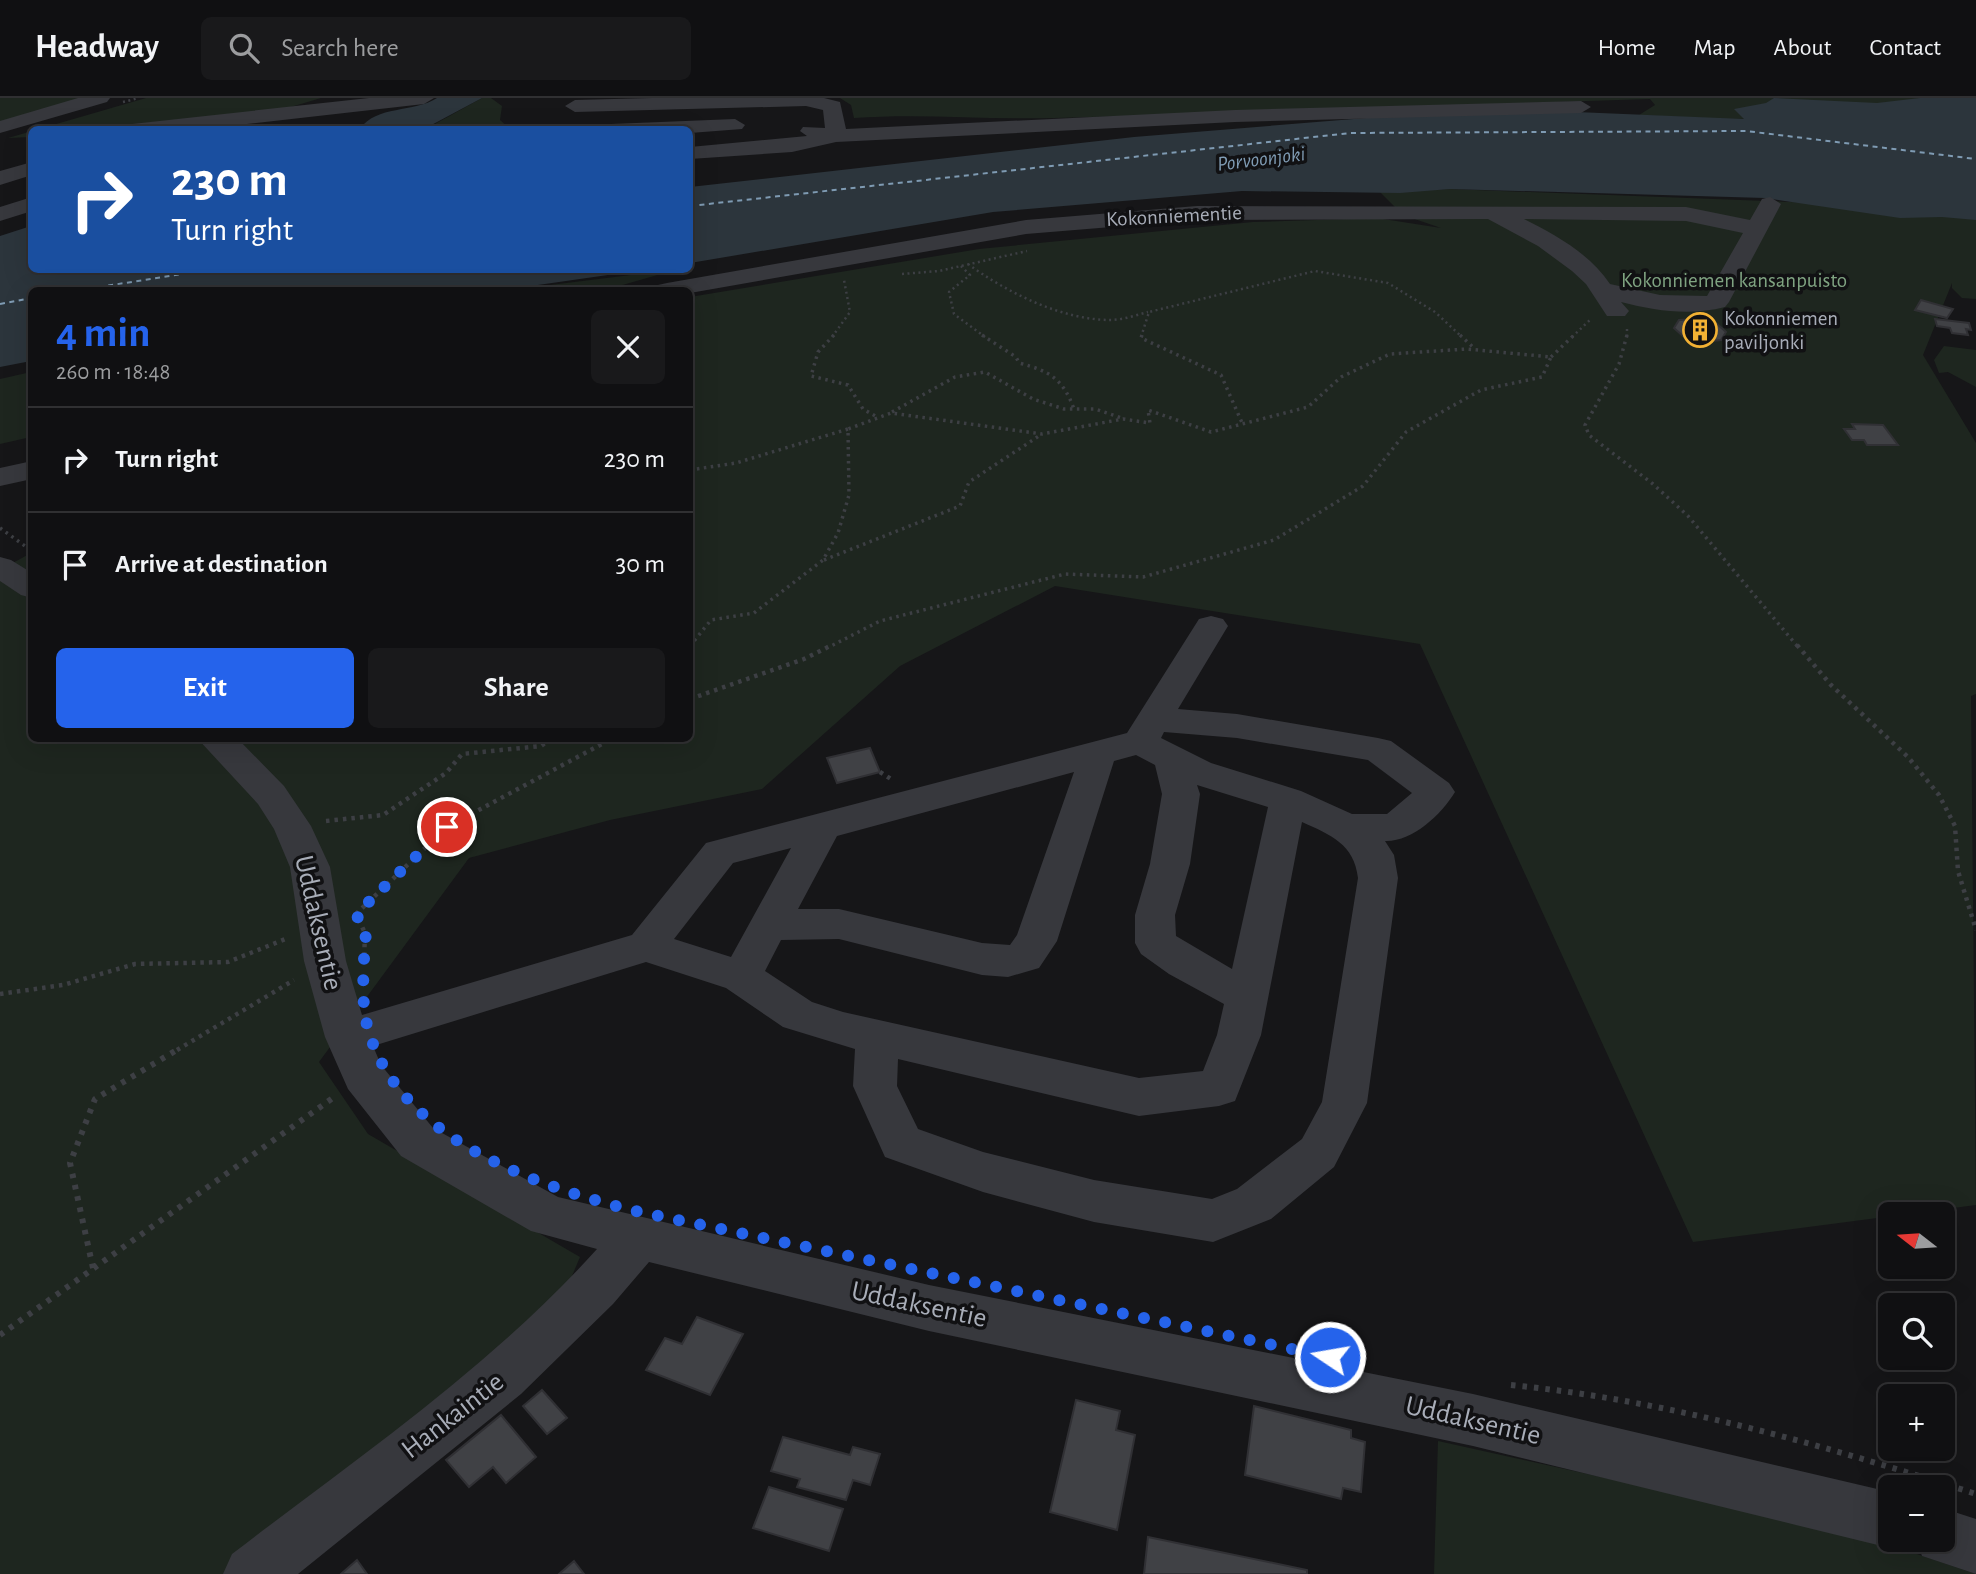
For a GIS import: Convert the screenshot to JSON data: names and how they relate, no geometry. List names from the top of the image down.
{
  "streets": {
    "street": ["Kokonniementie", "Uddaksentie", "Hankaintie"]
  },
  "crossings": [
    ["Uddaksentie", "Hankaintie"]
  ],
  "water": ["Porvoonjoki"],
  "parks": ["Kokonniemen kansanpuisto"],
  "places": {
    "building": ["Kokonniemen paviljonki"]
  },
  "north": "left",
  "page": {
    "header": "Headway",
    "search": "Search here",
    "nav": [
      "Home",
      "Map",
      "About",
      "Contact"
    ],
    "turn": ["230 m", "Turn right"],
    "heading": ["4 min", "260 m · 18:48"],
    "list": [
      {
        "name": "Turn right",
        "value": "230 m"
      },
      {
        "name": "Arrive at destination",
        "value": "30 m"
      }
    ],
    "buttons": ["Exit", "Share"],
    "map_buttons": ["+", "−"]
  }
}
